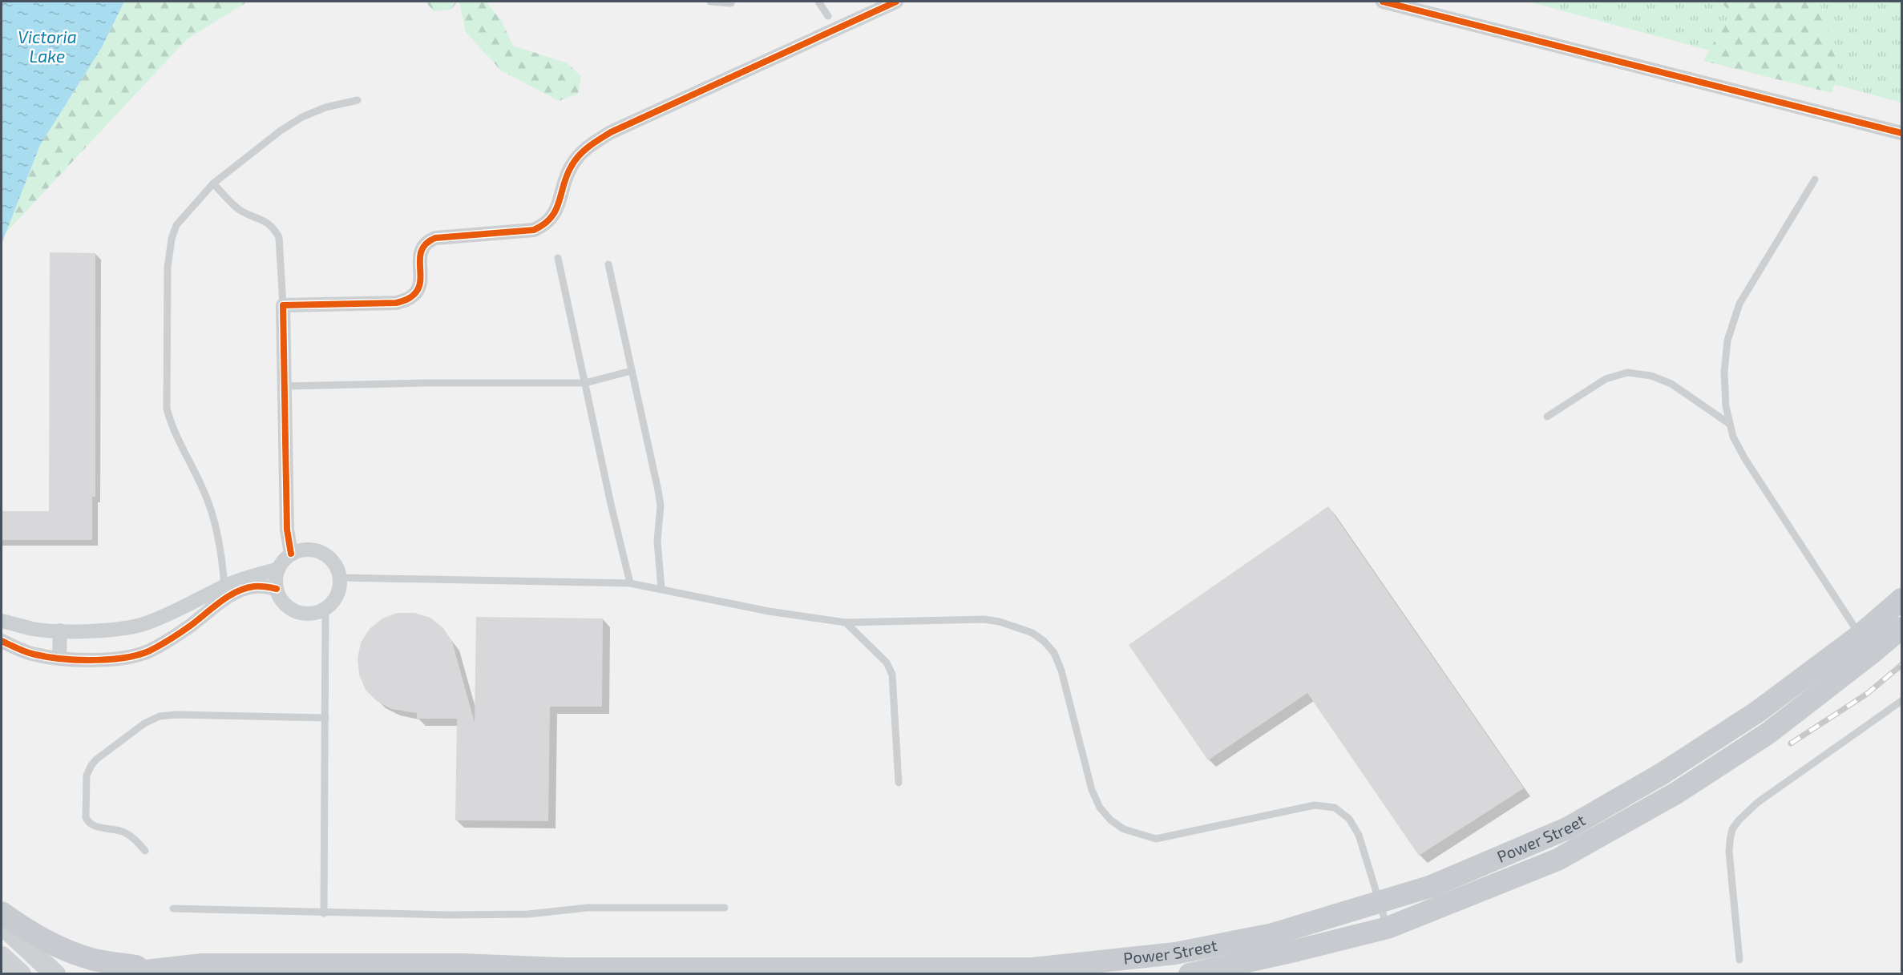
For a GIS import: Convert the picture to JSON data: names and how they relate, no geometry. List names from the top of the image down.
{
  "streets": {
    "main road": ["Power Street"]
  },
  "water": ["Victoria Lake"]
}
